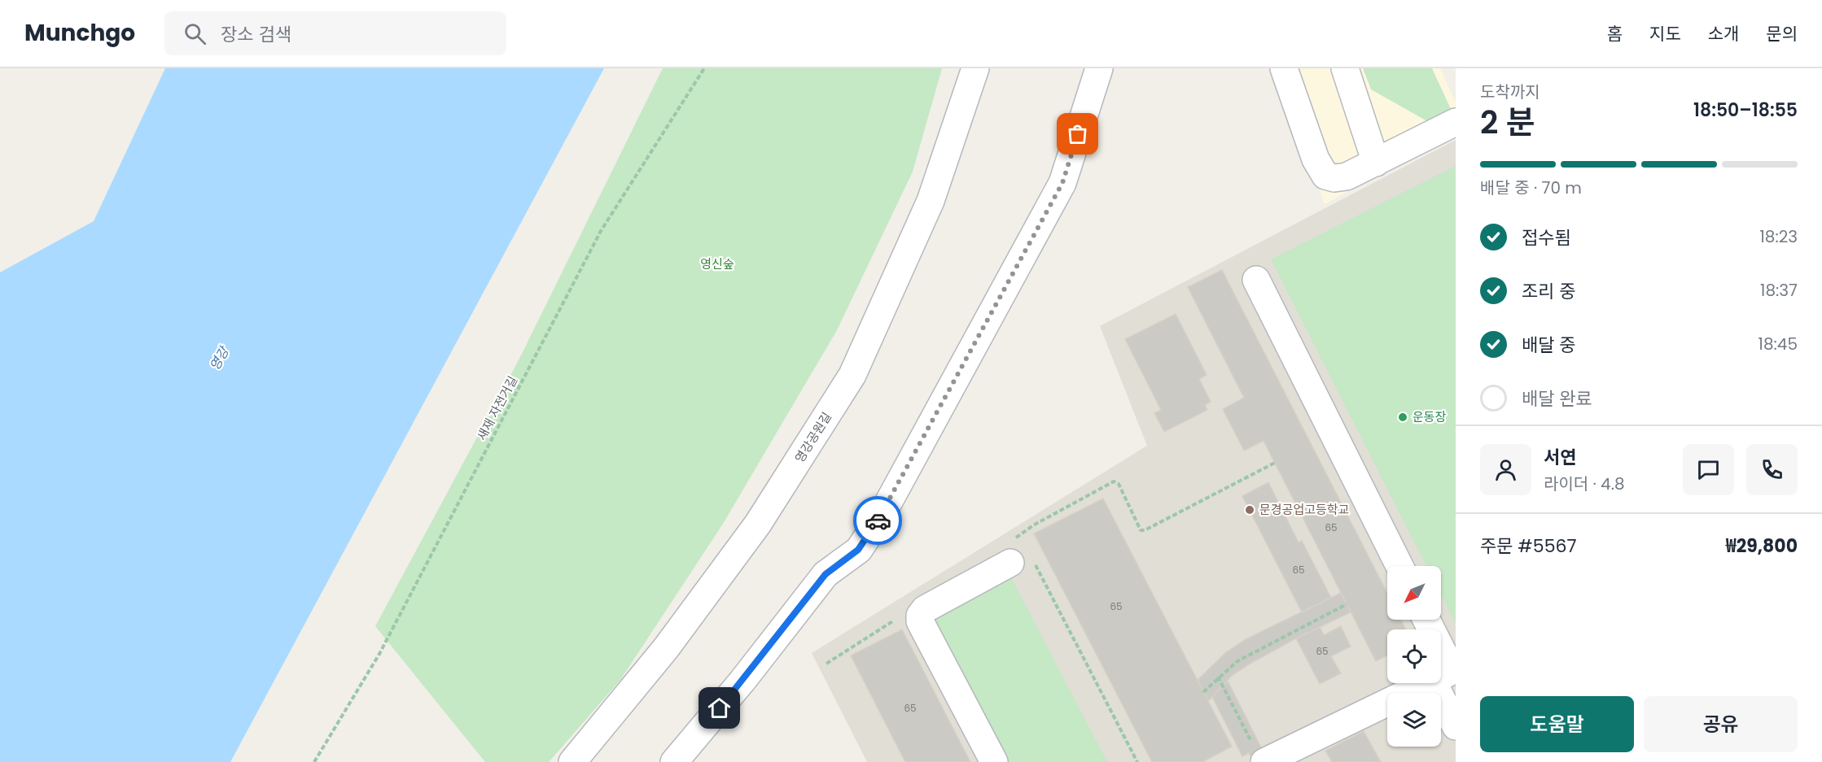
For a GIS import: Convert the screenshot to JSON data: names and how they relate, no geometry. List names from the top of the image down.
{
  "streets": {
    "street": ["영강공원길"],
    "path": ["새재 자전거길"]
  },
  "water": ["영강"],
  "parks": ["영신숲"],
  "places": ["운동장", "문경공업고등학교"],
  "house_numbers": [
    "65",
    "65",
    "65",
    "65",
    "65"
  ],
  "north": "bottom left",
  "page": {
    "header": "Munchgo",
    "search": "장소 검색",
    "nav": [
      "홈",
      "지도",
      "소개",
      "문의"
    ],
    "heading": ["2 분", "도착까지", "18:50–18:55"],
    "panel": [
      "서연",
      "라이더 · 4.8",
      "주문 #5567",
      "₩29,800"
    ],
    "bar": "배달 중 · 70 m",
    "list": [
      ["접수됨", "18:23"],
      ["조리 중", "18:37"],
      ["배달 중", "18:45"],
      "배달 완료"
    ],
    "buttons": ["도움말", "공유"]
  }
}
